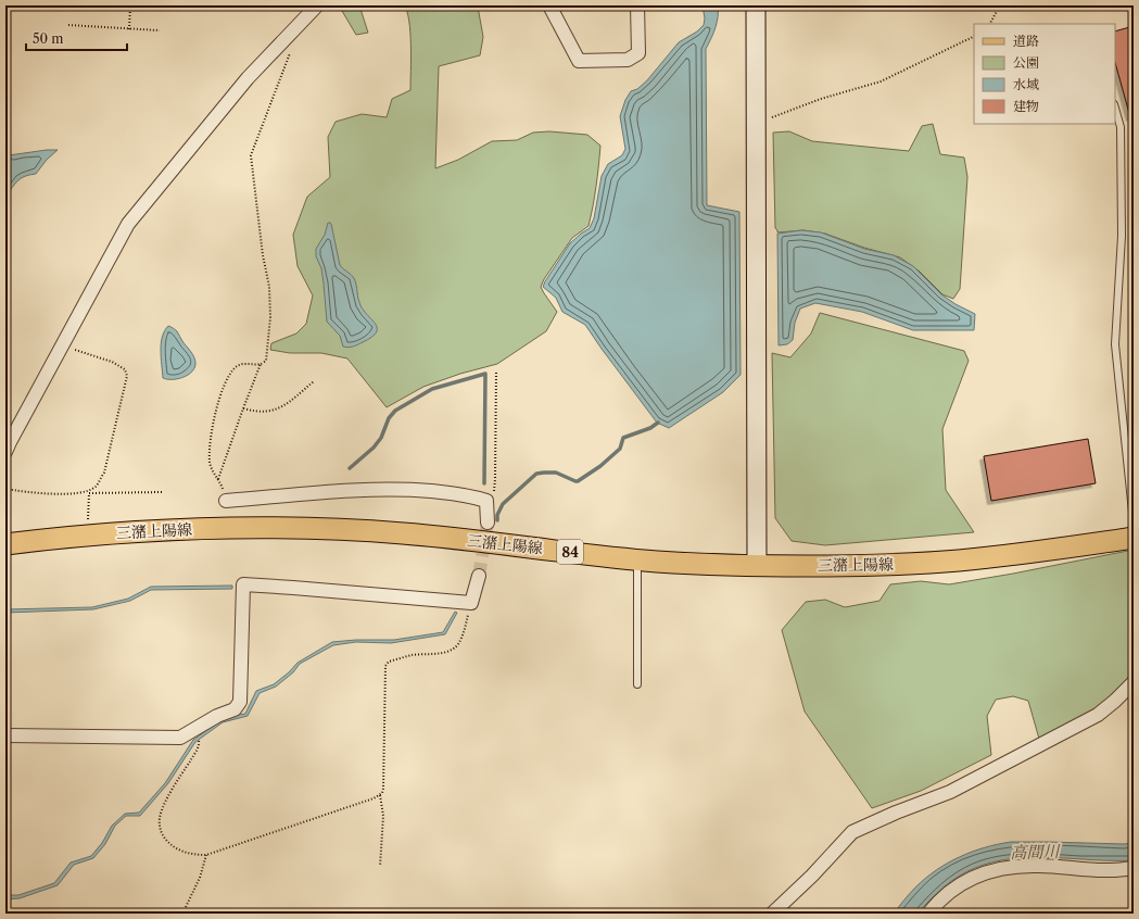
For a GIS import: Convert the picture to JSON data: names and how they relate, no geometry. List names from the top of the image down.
{
  "streets": {
    "main road": ["三潴上陽線", "84"]
  },
  "water": ["高間川"],
  "legend": [
    "道路",
    "公園",
    "水域",
    "建物"
  ],
  "scale_bar": "50 m"
}
